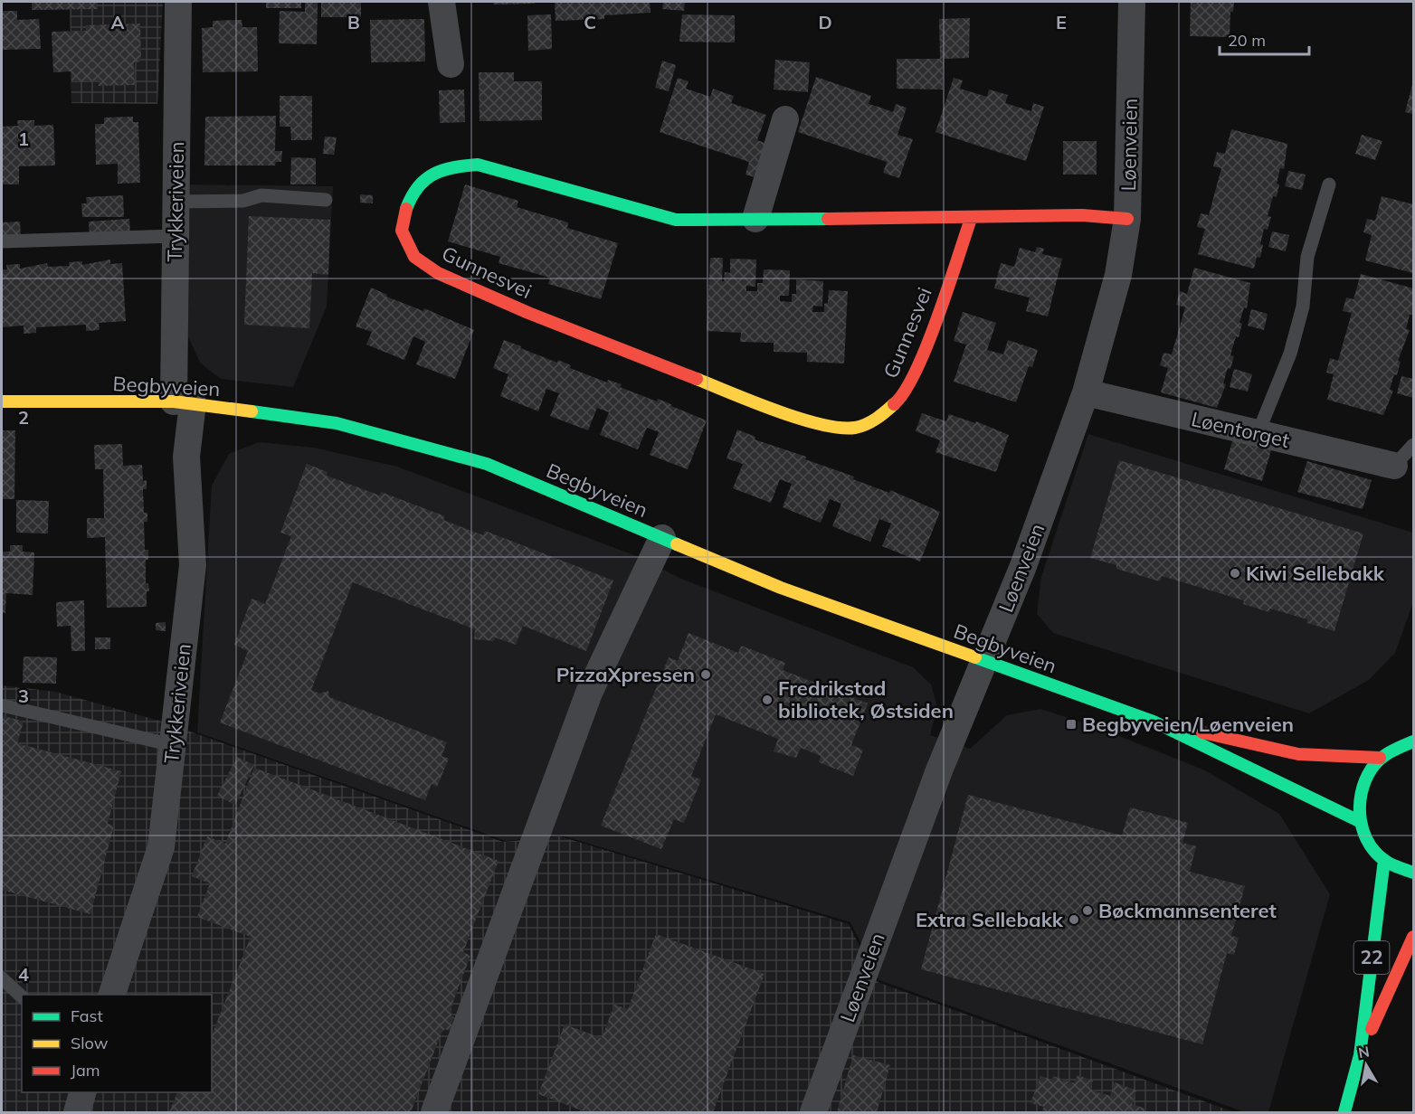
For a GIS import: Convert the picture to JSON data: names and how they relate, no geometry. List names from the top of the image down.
{
  "streets": {
    "main road": ["Gunnesvei", "Begbyveien", "22"],
    "street": ["Løenveien", "Trykkeriveien", "Løentorget"]
  },
  "crossings": [
    ["Løenveien", "Gunnesvei"],
    ["Løenveien", "Begbyveien"],
    ["Løenveien", "Løentorget"],
    ["Trykkeriveien", "Begbyveien"]
  ],
  "places": {
    "other": [
      "Kiwi Sellebakk",
      "PizzaXpressen",
      "Fredrikstad bibliotek, Østsiden",
      "Bøckmannsenteret",
      "Extra Sellebakk"
    ],
    "transit": ["Begbyveien/Løenveien"]
  },
  "legend": ["Fast", "Slow", "Jam"],
  "scale_bar": "20 m",
  "north": "top",
  "grid": {
    "columns": [
      "A",
      "B",
      "C",
      "D",
      "E"
    ],
    "rows": [
      "1",
      "2",
      "3",
      "4"
    ]
  }
}
